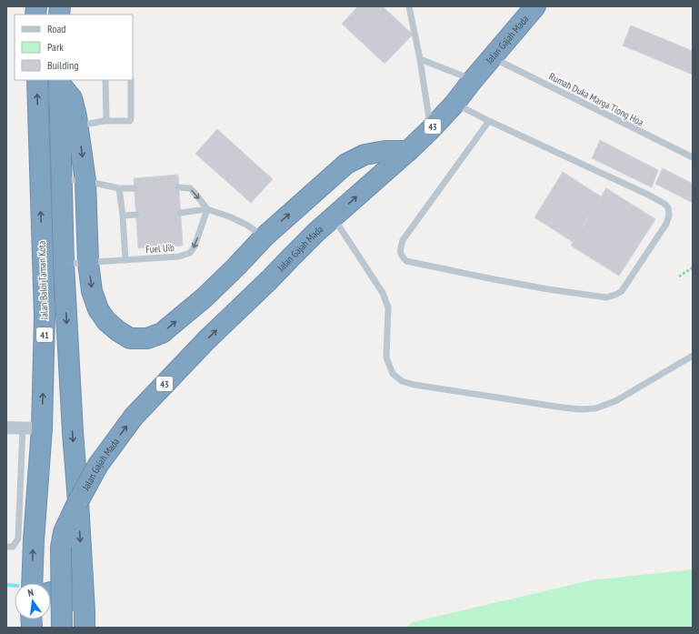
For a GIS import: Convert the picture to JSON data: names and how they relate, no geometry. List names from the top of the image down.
{
  "streets": {
    "highway": [
      "Jalan Gajah Mada",
      "43",
      "Jalan Baloi Taman Kota",
      "41"
    ],
    "lane": ["Rumah Duka Marga Tiong Hoa", "Fuel Uib"]
  },
  "crossings": [
    ["Jalan Gajah Mada", "Rumah Duka Marga Tiong Hoa"],
    ["Jalan Gajah Mada", "Fuel Uib"],
    ["Jalan Gajah Mada", "41"],
    ["Fuel Uib", "41"]
  ],
  "one_way": ["Fuel Uib"],
  "legend": ["Road", "Park", "Building"],
  "north": "top"
}
